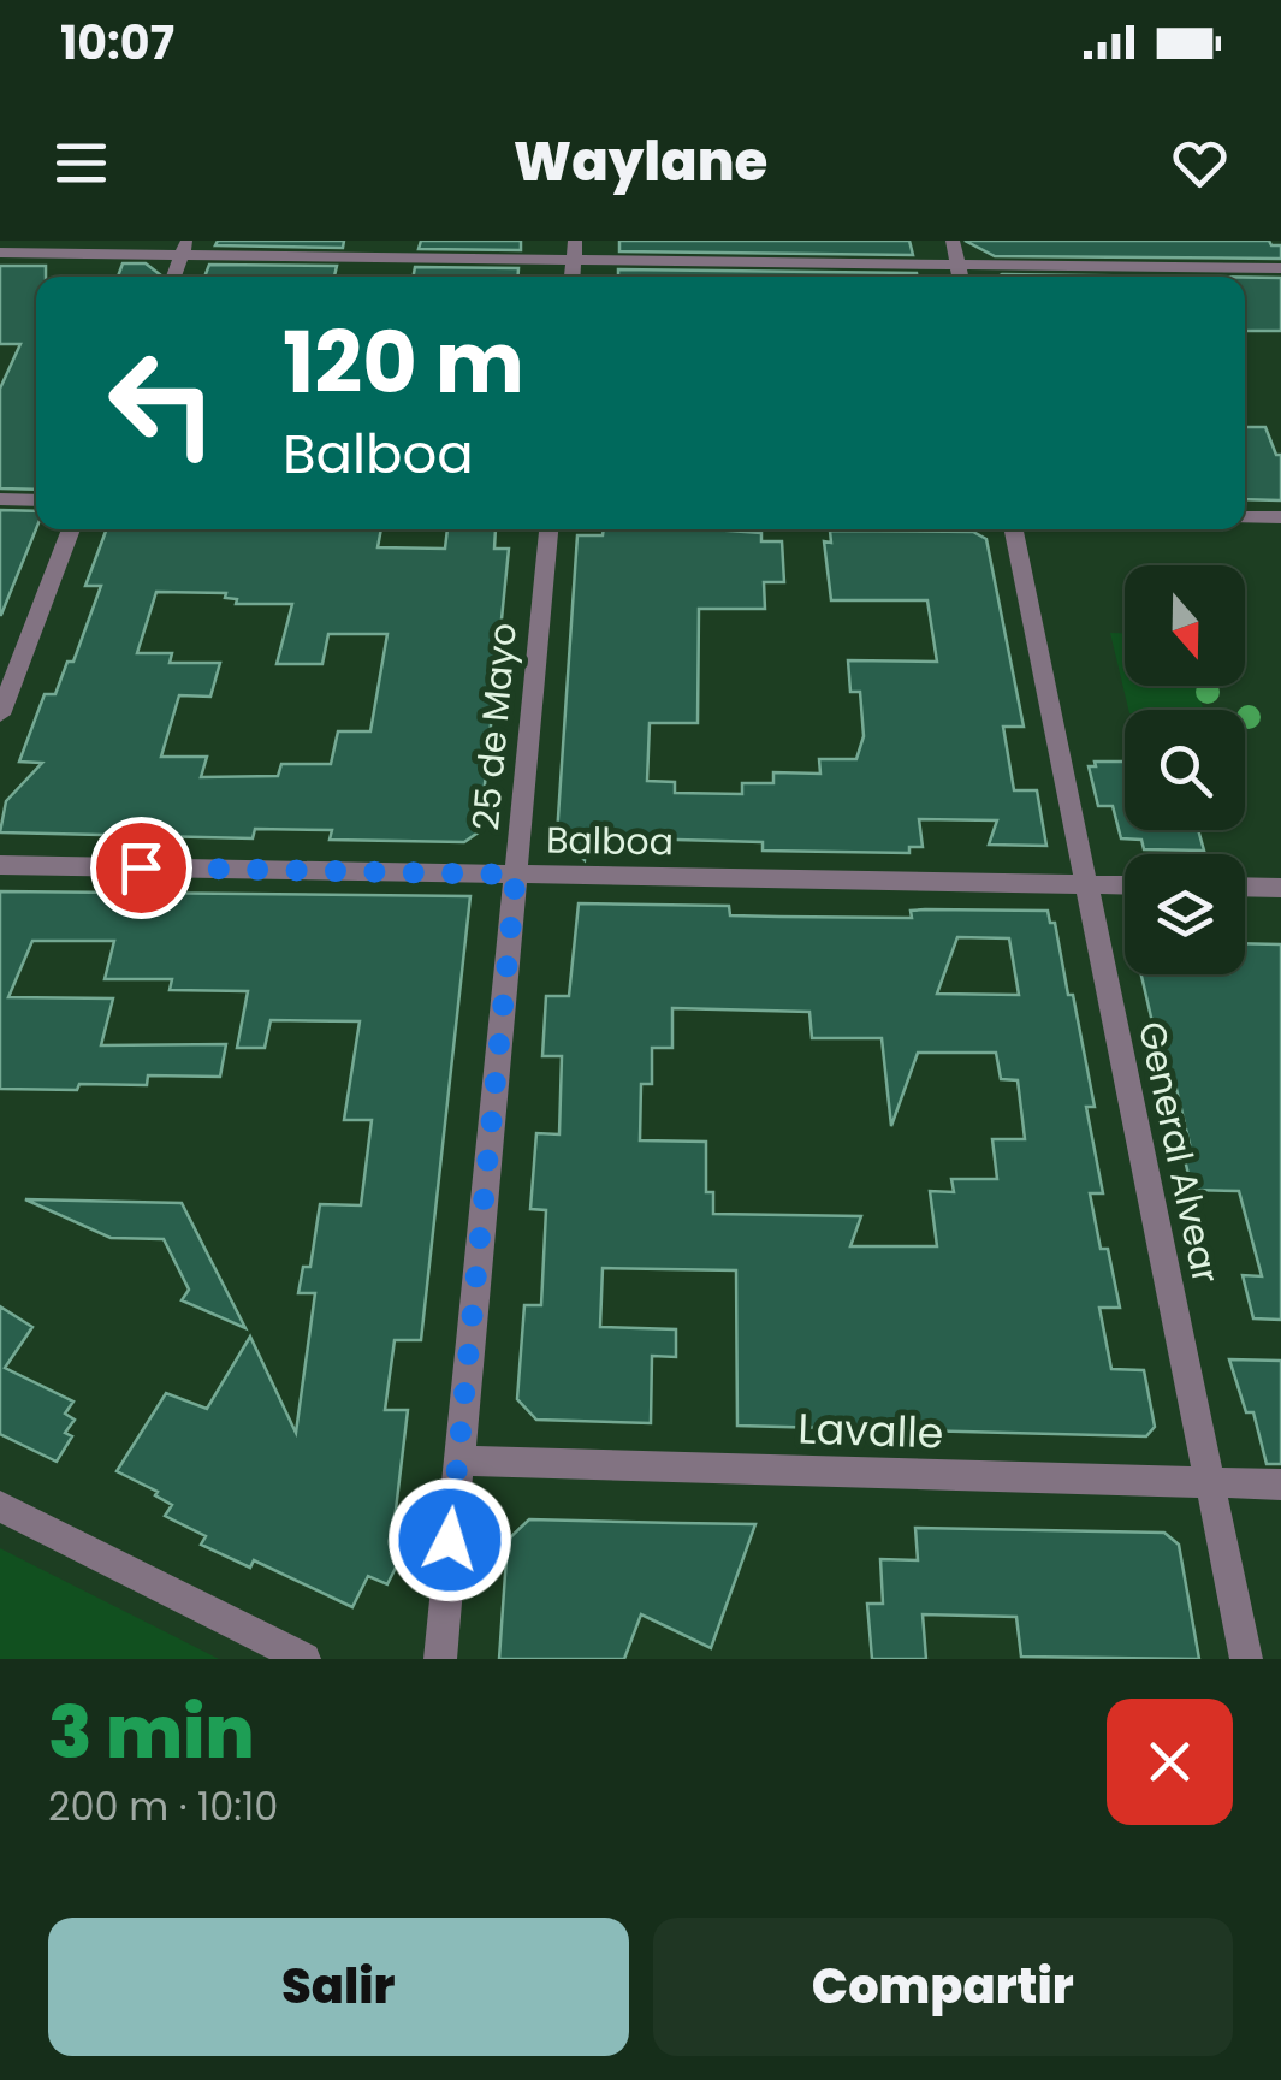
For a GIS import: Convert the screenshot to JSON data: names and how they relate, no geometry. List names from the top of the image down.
{
  "streets": {
    "street": [
      "25 de Mayo",
      "Balboa",
      "General Alvear",
      "Lavalle"
    ]
  },
  "crossings": [
    ["25 de Mayo", "Balboa"],
    ["25 de Mayo", "Lavalle"],
    ["Balboa", "General Alvear"],
    ["General Alvear", "Lavalle"]
  ],
  "north": "bottom",
  "page": {
    "status": "10:07",
    "header": "Waylane",
    "turn": ["120 m", "Balboa"],
    "heading": ["3 min", "200 m · 10:10"],
    "buttons": ["Salir", "Compartir"]
  }
}
